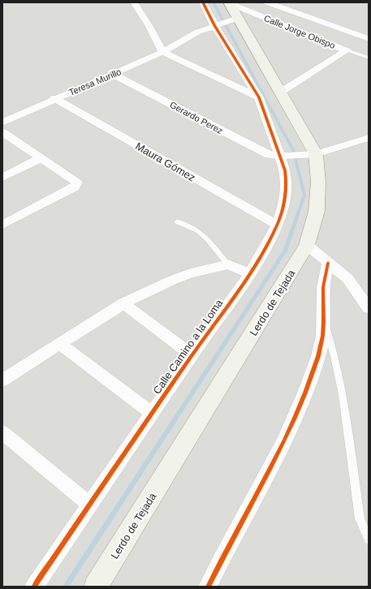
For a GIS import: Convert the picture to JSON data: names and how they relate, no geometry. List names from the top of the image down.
{
  "streets": {
    "street": [
      "Calle Jorge Obispo",
      "Teresa Murillo",
      "Gerardo Perez",
      "Maura Gómez",
      "Lerdo de Tejada",
      "Calle Camino a la Loma"
    ]
  },
  "crossings": [
    ["Calle Jorge Obispo", "Lerdo de Tejada"],
    ["Teresa Murillo", "Gerardo Perez"],
    ["Teresa Murillo", "Maura Gómez"],
    ["Teresa Murillo", "Lerdo de Tejada"],
    ["Teresa Murillo", "Calle Camino a la Loma"],
    ["Gerardo Perez", "Lerdo de Tejada"],
    ["Gerardo Perez", "Calle Camino a la Loma"],
    ["Maura Gómez", "Calle Camino a la Loma"]
  ]
}
